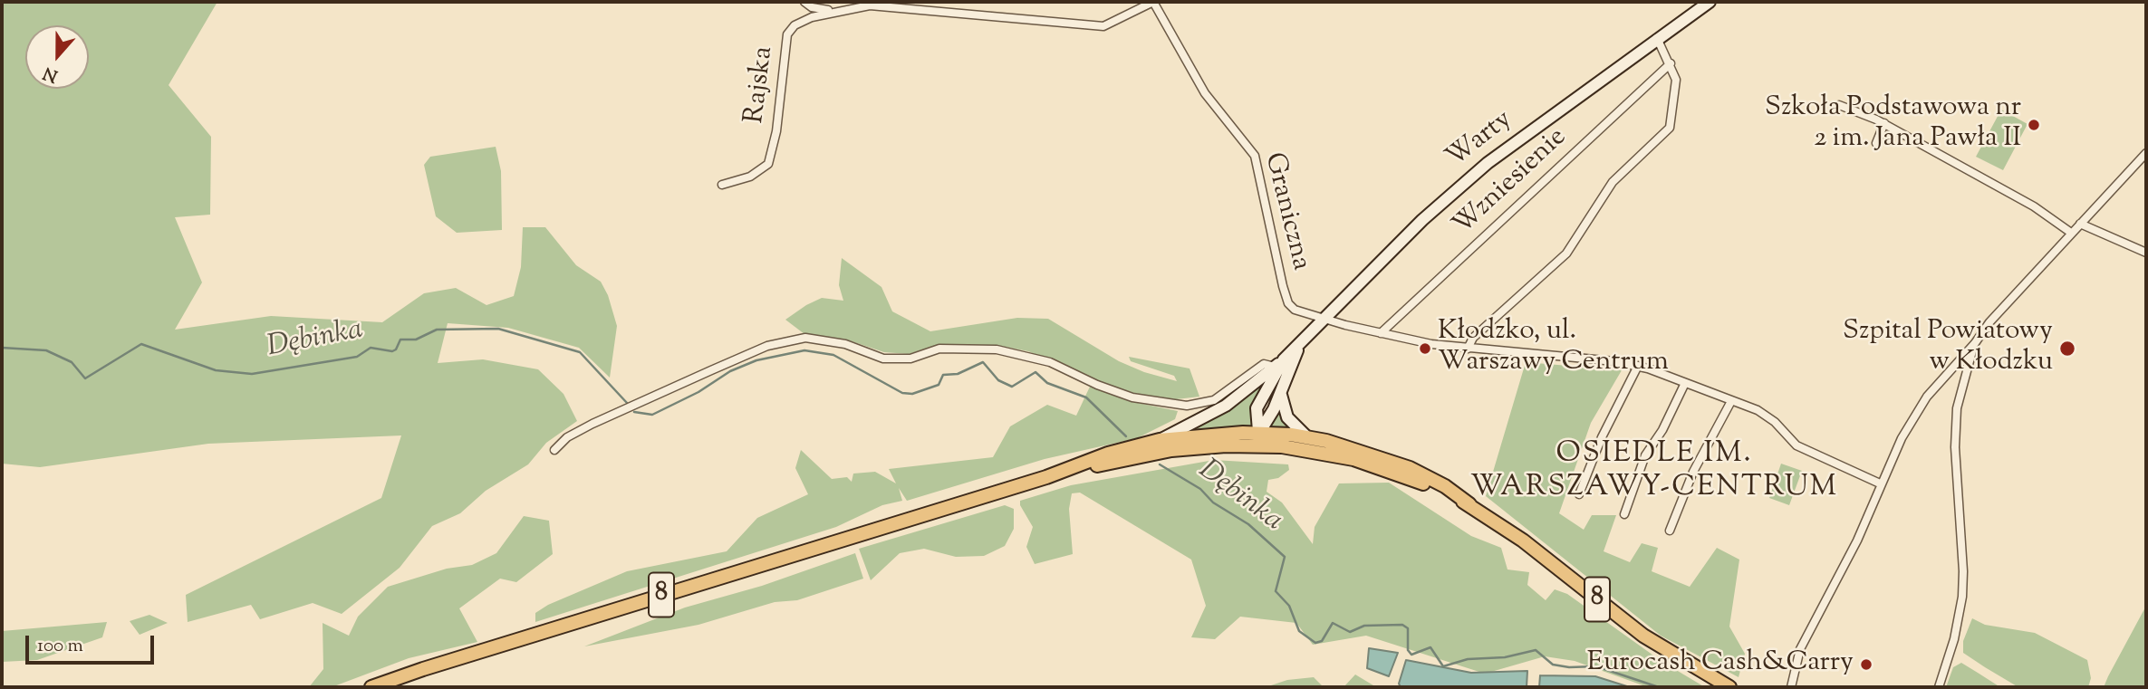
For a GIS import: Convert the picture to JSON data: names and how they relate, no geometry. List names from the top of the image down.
{
  "streets": {
    "highway": ["8"],
    "main road": ["Warty"],
    "street": ["Rajska", "Wzniesienie", "Graniczna"]
  },
  "crossings": [
    ["Rajska", "Graniczna"],
    ["Warty", "Graniczna"],
    ["Warty", "8"]
  ],
  "districts": ["OSIEDLE IM. WARSZAWY-CENTRUM"],
  "water": ["Dębinka"],
  "places": [
    "Szkoła Podstawowa nr 2 im. Jana Pawła II",
    "Kłodzko, ul. Warszawy Centrum",
    "Szpital Powiatowy w Kłodzku",
    "Eurocash Cash&Carry"
  ],
  "scale_bar": "100 m",
  "north": "bottom"
}
